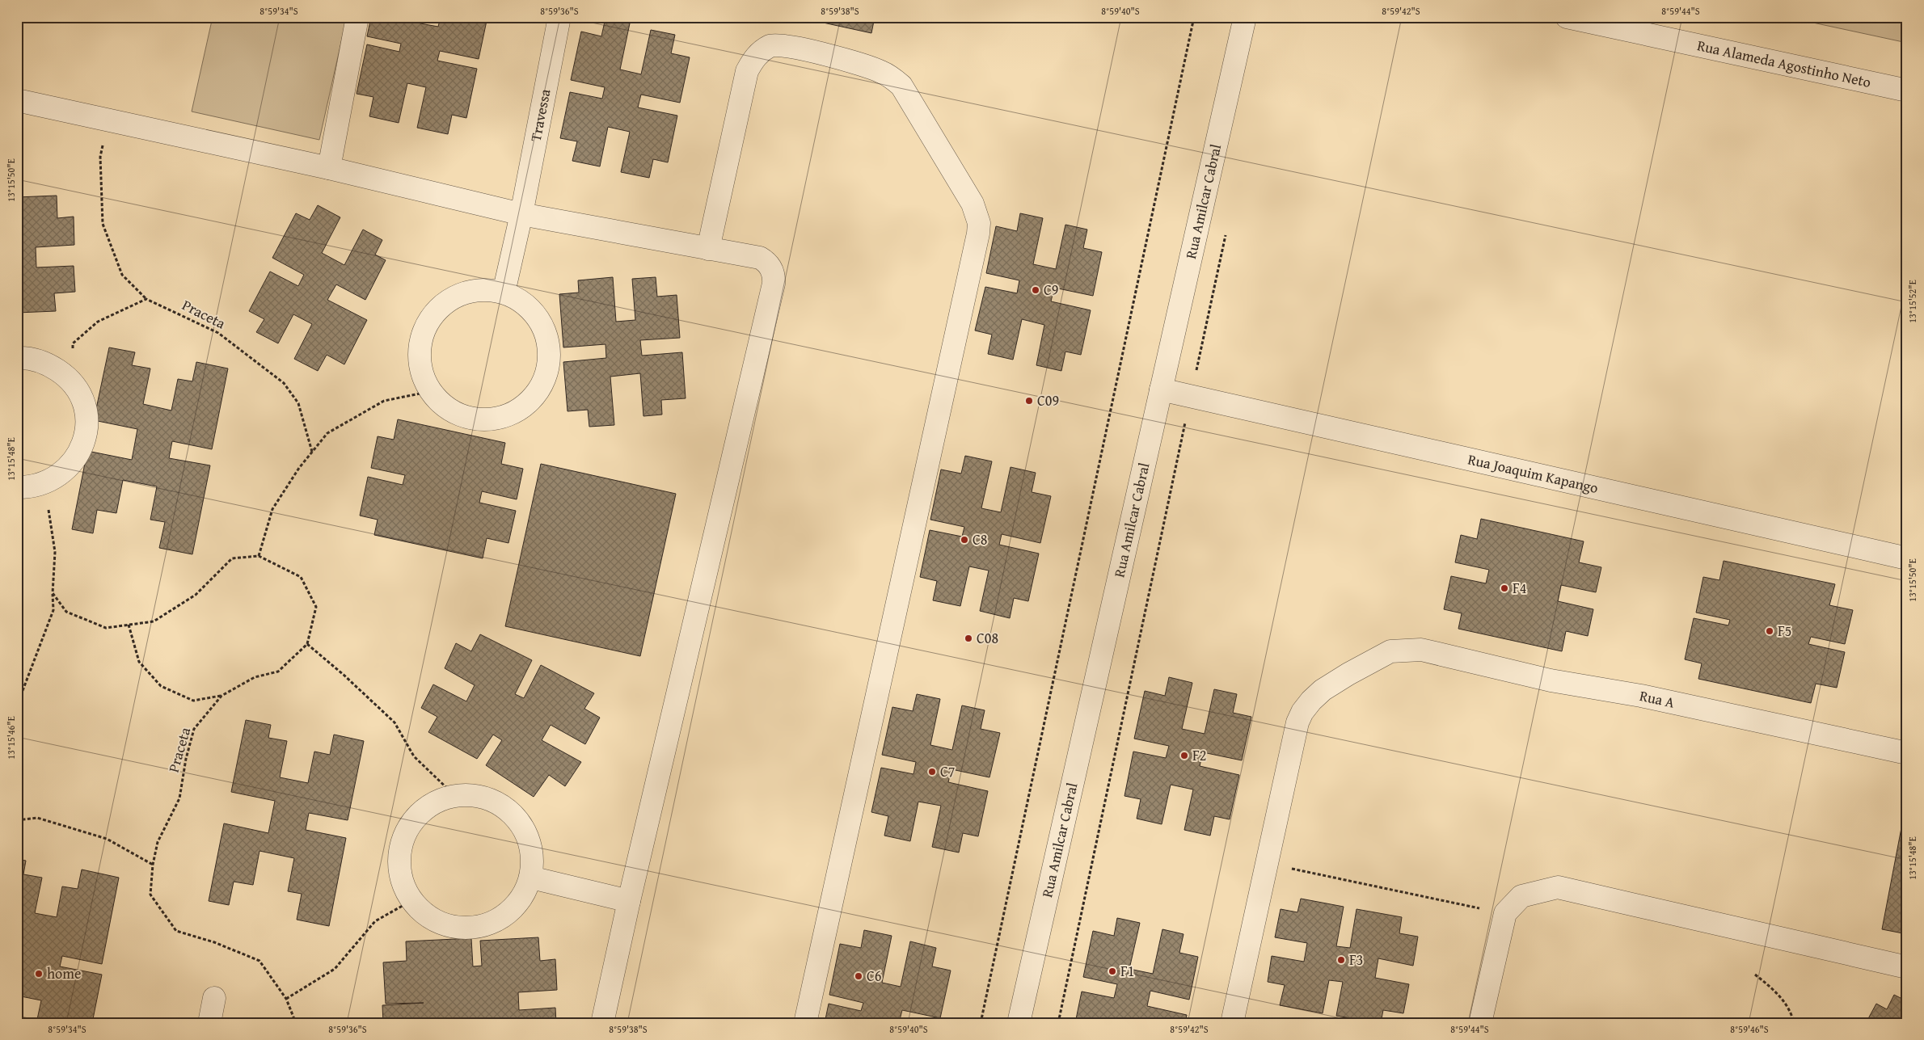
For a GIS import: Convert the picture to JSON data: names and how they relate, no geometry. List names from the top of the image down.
{
  "streets": {
    "street": [
      "Rua Alameda Agostinho Neto",
      "Travessa",
      "Rua Amilcar Cabral",
      "Rua Joaquim Kapango",
      "Rua A"
    ],
    "path": ["Praceta"]
  },
  "crossings": [
    ["Rua Amilcar Cabral", "Rua Joaquim Kapango"]
  ],
  "places": [
    "C9",
    "C09",
    "C8",
    "F4",
    "F5",
    "C08",
    "F2",
    "C7",
    "F3",
    "F1",
    "home",
    "C6"
  ],
  "coordinates": [
    "8°59'34\"S",
    "8°59'36\"S",
    "8°59'38\"S",
    "8°59'40\"S",
    "8°59'42\"S",
    "8°59'44\"S",
    "13°15'50\"E",
    "13°15'52\"E",
    "13°15'48\"E",
    "13°15'46\"E",
    "8°59'46\"S"
  ]
}
